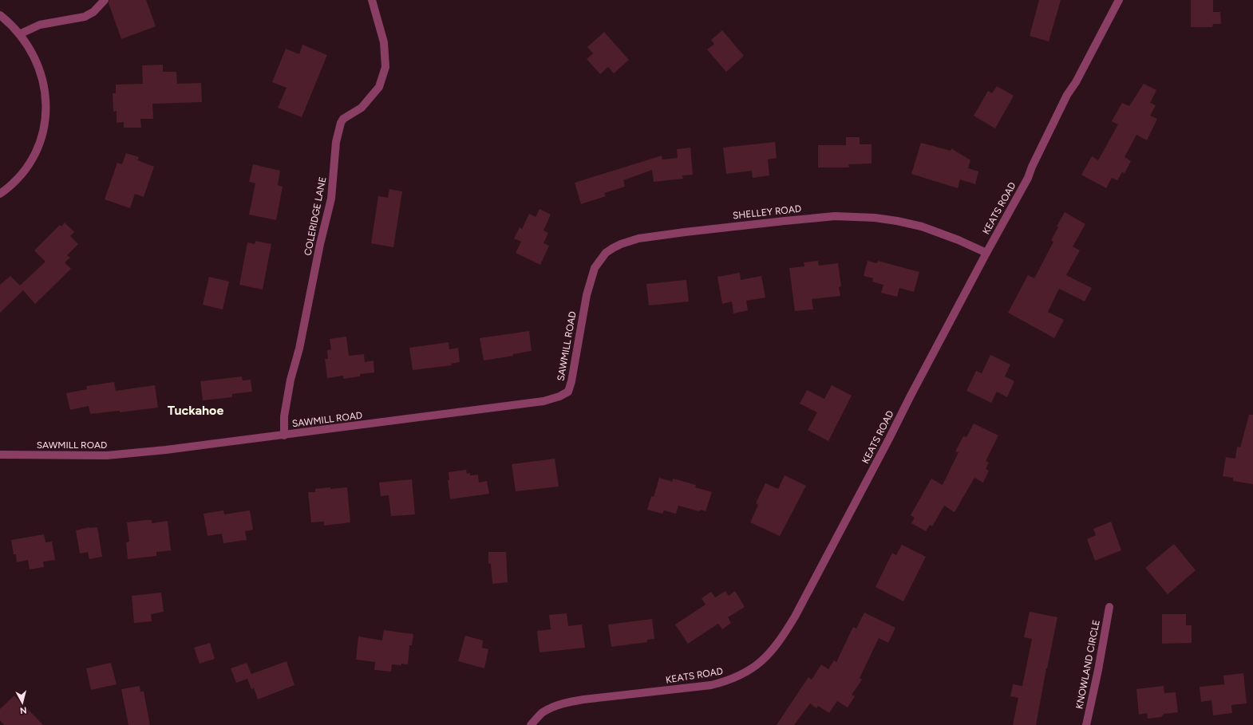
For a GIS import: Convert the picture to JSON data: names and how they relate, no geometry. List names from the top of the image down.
{
  "streets": {
    "street": [
      "KEATS ROAD",
      "SHELLEY ROAD",
      "COLERIDGE LANE",
      "SAWMILL ROAD",
      "KNOWLAND CIRCLE"
    ]
  },
  "crossings": [
    ["KEATS ROAD", "SHELLEY ROAD"],
    ["SHELLEY ROAD", "SAWMILL ROAD"],
    ["COLERIDGE LANE", "SAWMILL ROAD"]
  ],
  "districts": ["Tuckahoe"],
  "north": "bottom"
}
